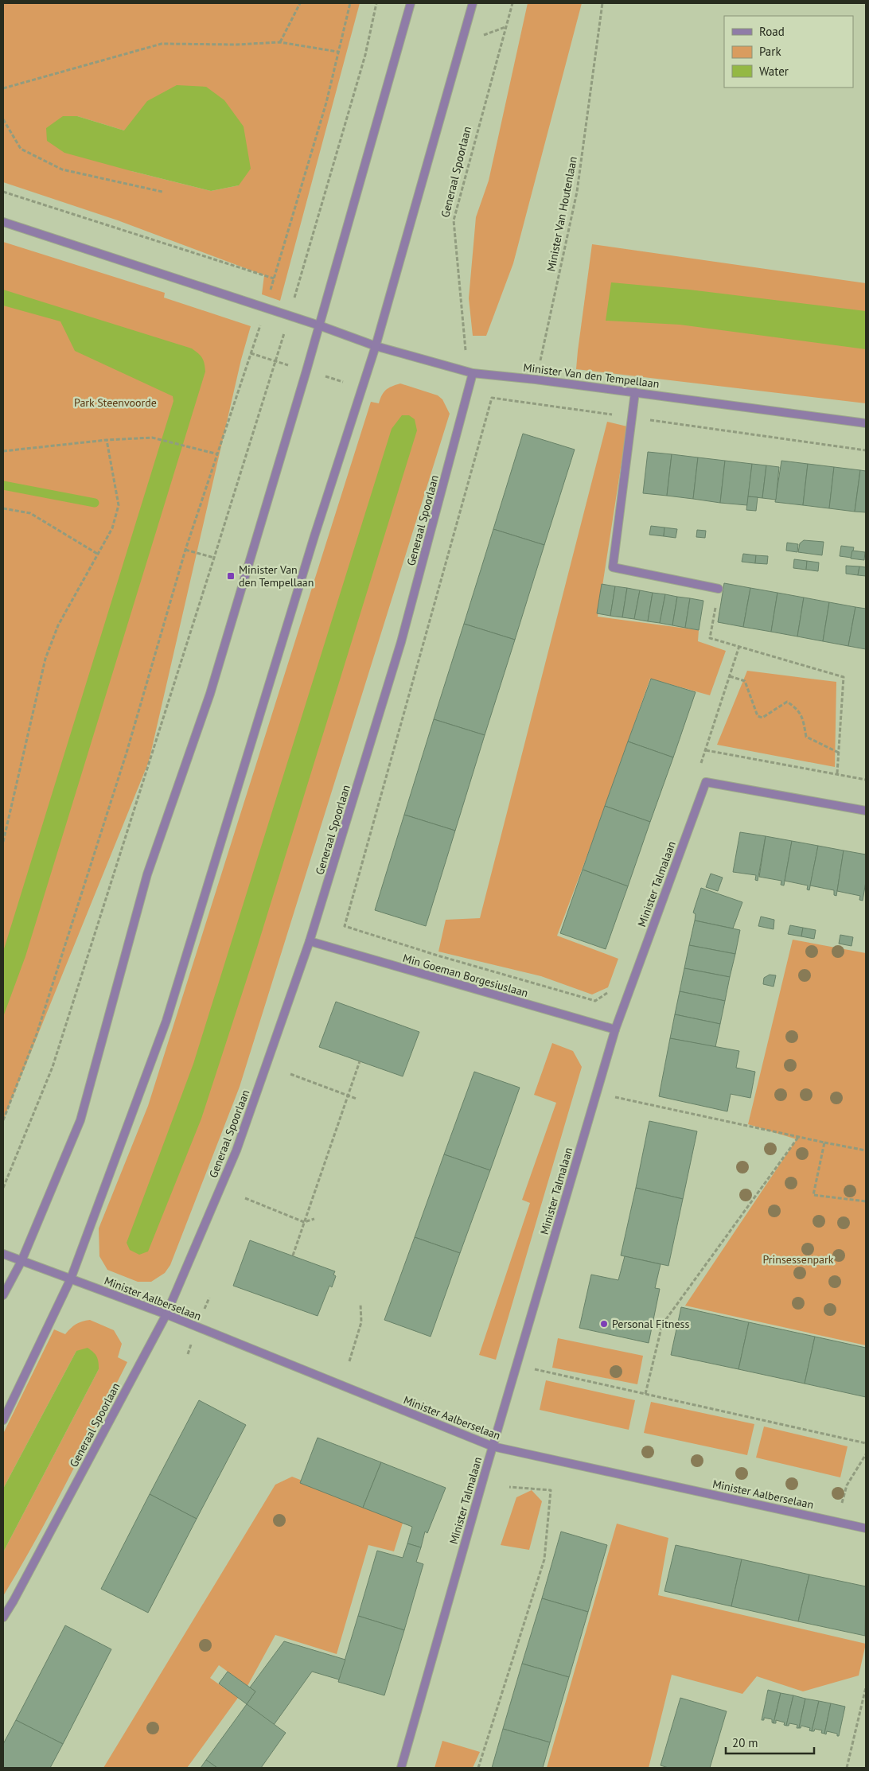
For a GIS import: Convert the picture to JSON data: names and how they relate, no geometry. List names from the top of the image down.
{
  "streets": {
    "street": [
      "Generaal Spoorlaan",
      "Minister Van den Tempellaan",
      "Minister Talmalaan",
      "Min Goeman Borgesiuslaan",
      "Minister Aalberselaan"
    ],
    "path": ["Minister Van Houtenlaan"]
  },
  "crossings": [
    ["Generaal Spoorlaan", "Minister Van den Tempellaan"],
    ["Generaal Spoorlaan", "Min Goeman Borgesiuslaan"],
    ["Generaal Spoorlaan", "Minister Aalberselaan"],
    ["Minister Van Houtenlaan", "Minister Van den Tempellaan"],
    ["Minister Talmalaan", "Min Goeman Borgesiuslaan"],
    ["Minister Talmalaan", "Minister Aalberselaan"]
  ],
  "parks": ["Park Steenvoorde", "Prinsessenpark"],
  "places": {
    "transit": ["Minister Van den Tempellaan"],
    "other": ["Personal Fitness"]
  },
  "legend": ["Road", "Park", "Water"],
  "scale_bar": "20 m"
}
